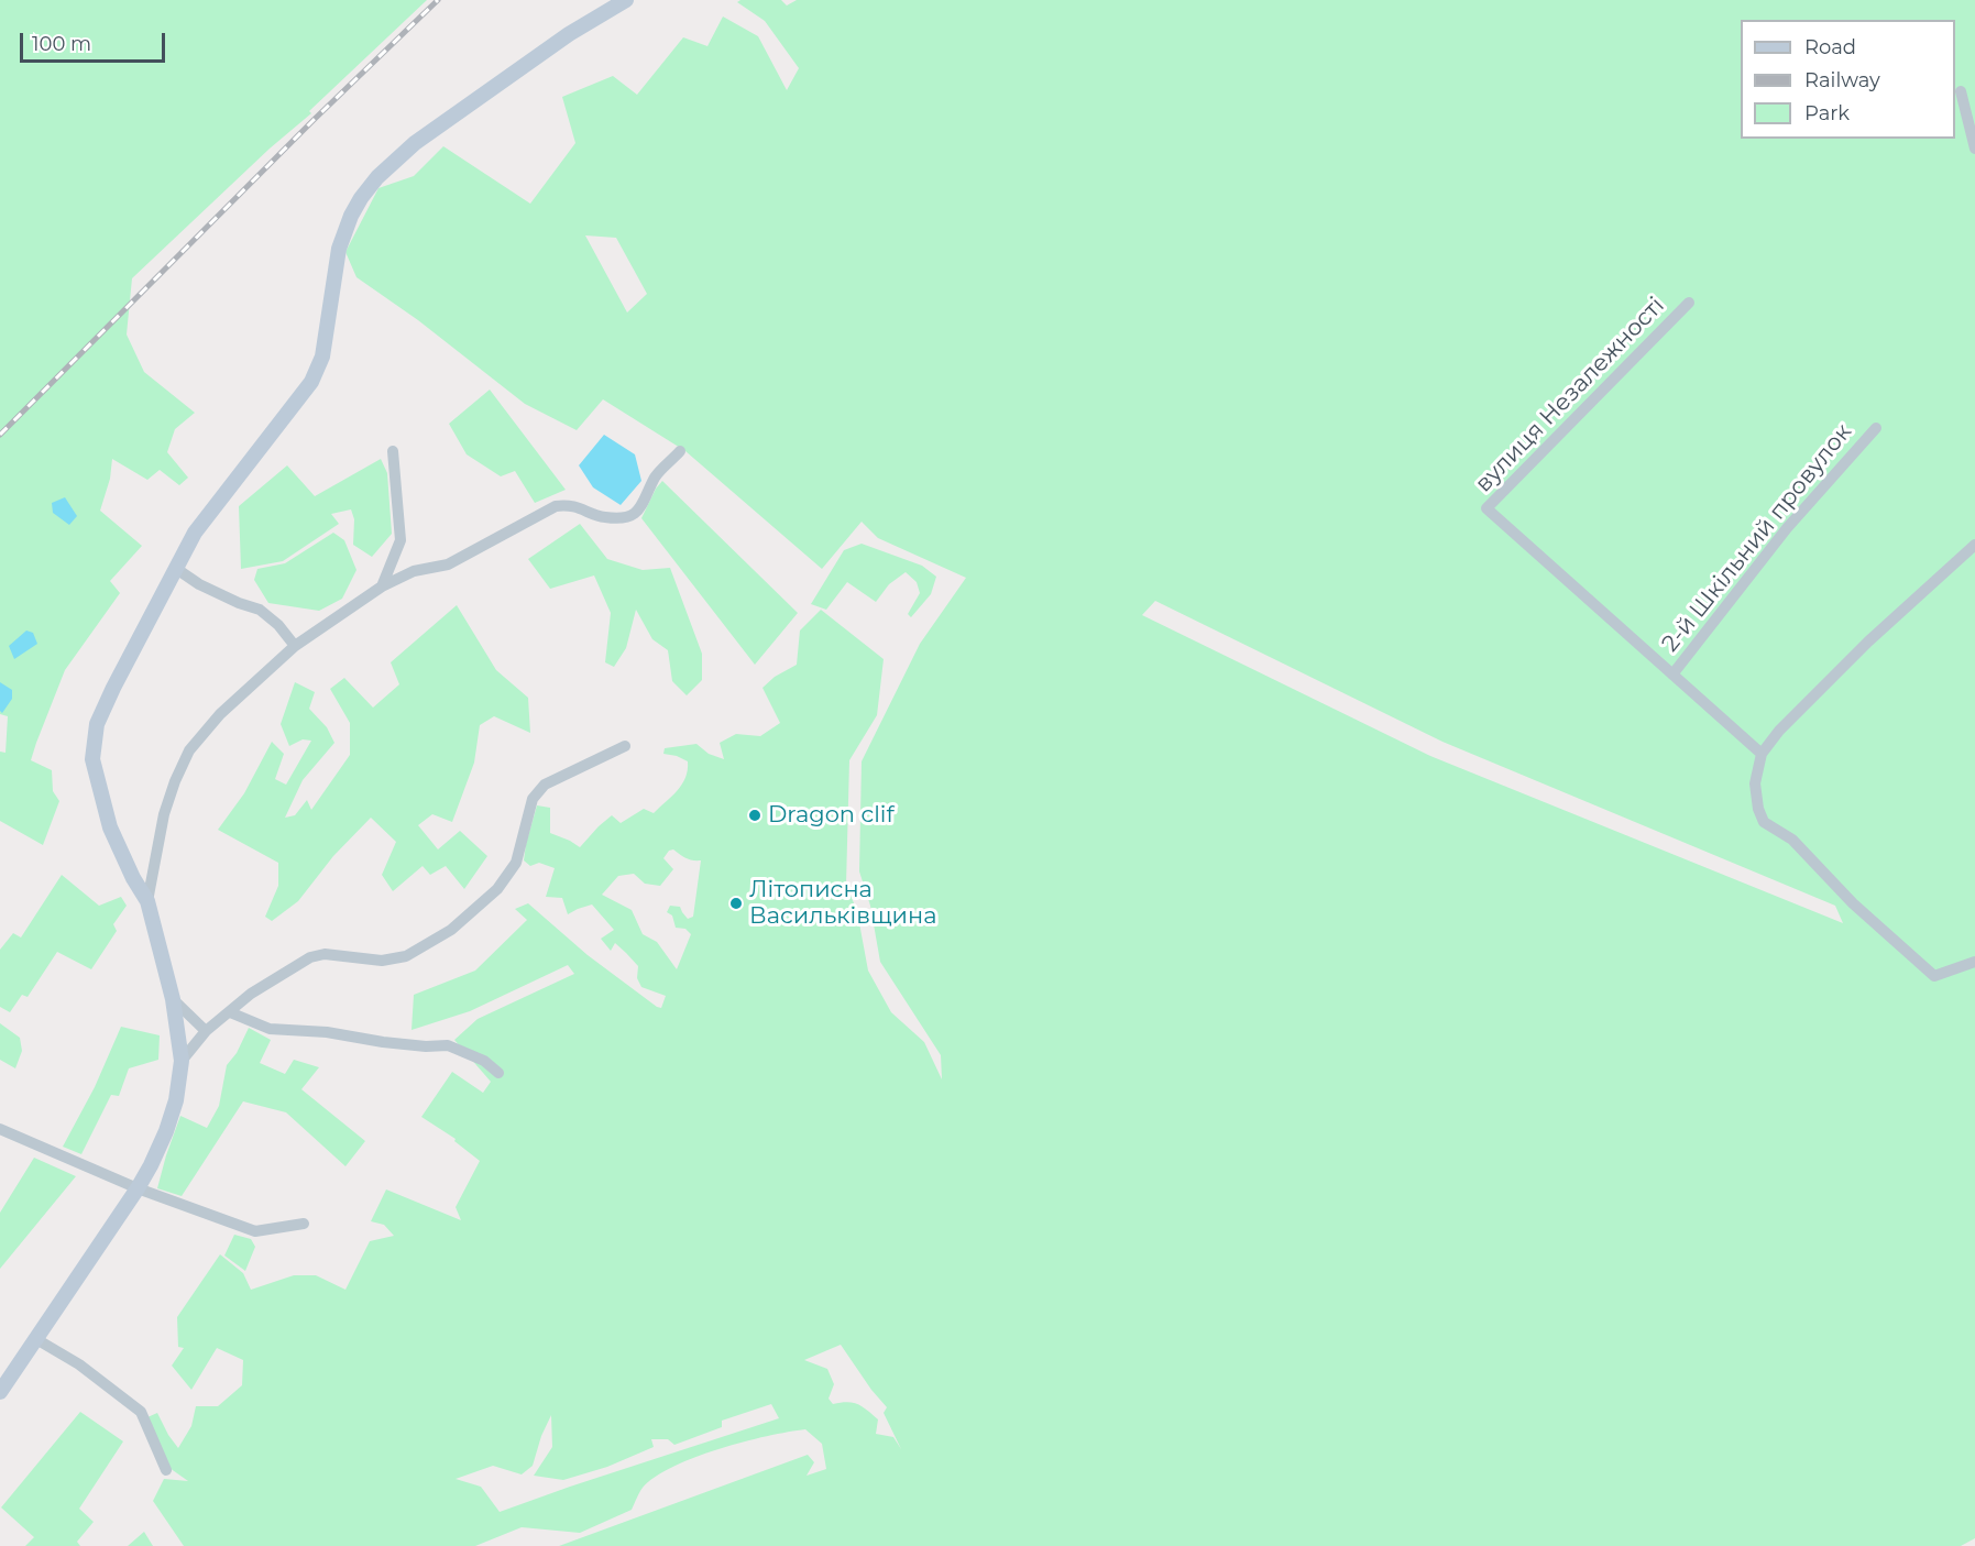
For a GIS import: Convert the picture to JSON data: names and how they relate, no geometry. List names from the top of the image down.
{
  "streets": {
    "street": ["вулиця Незалежності", "2-й Шкільний провулок"]
  },
  "crossings": [
    ["вулиця Незалежності", "2-й Шкільний провулок"]
  ],
  "places": ["Dragon clif", "Літописна Васильківщина"],
  "legend": ["Road", "Railway", "Park"],
  "scale_bar": "100 m"
}
